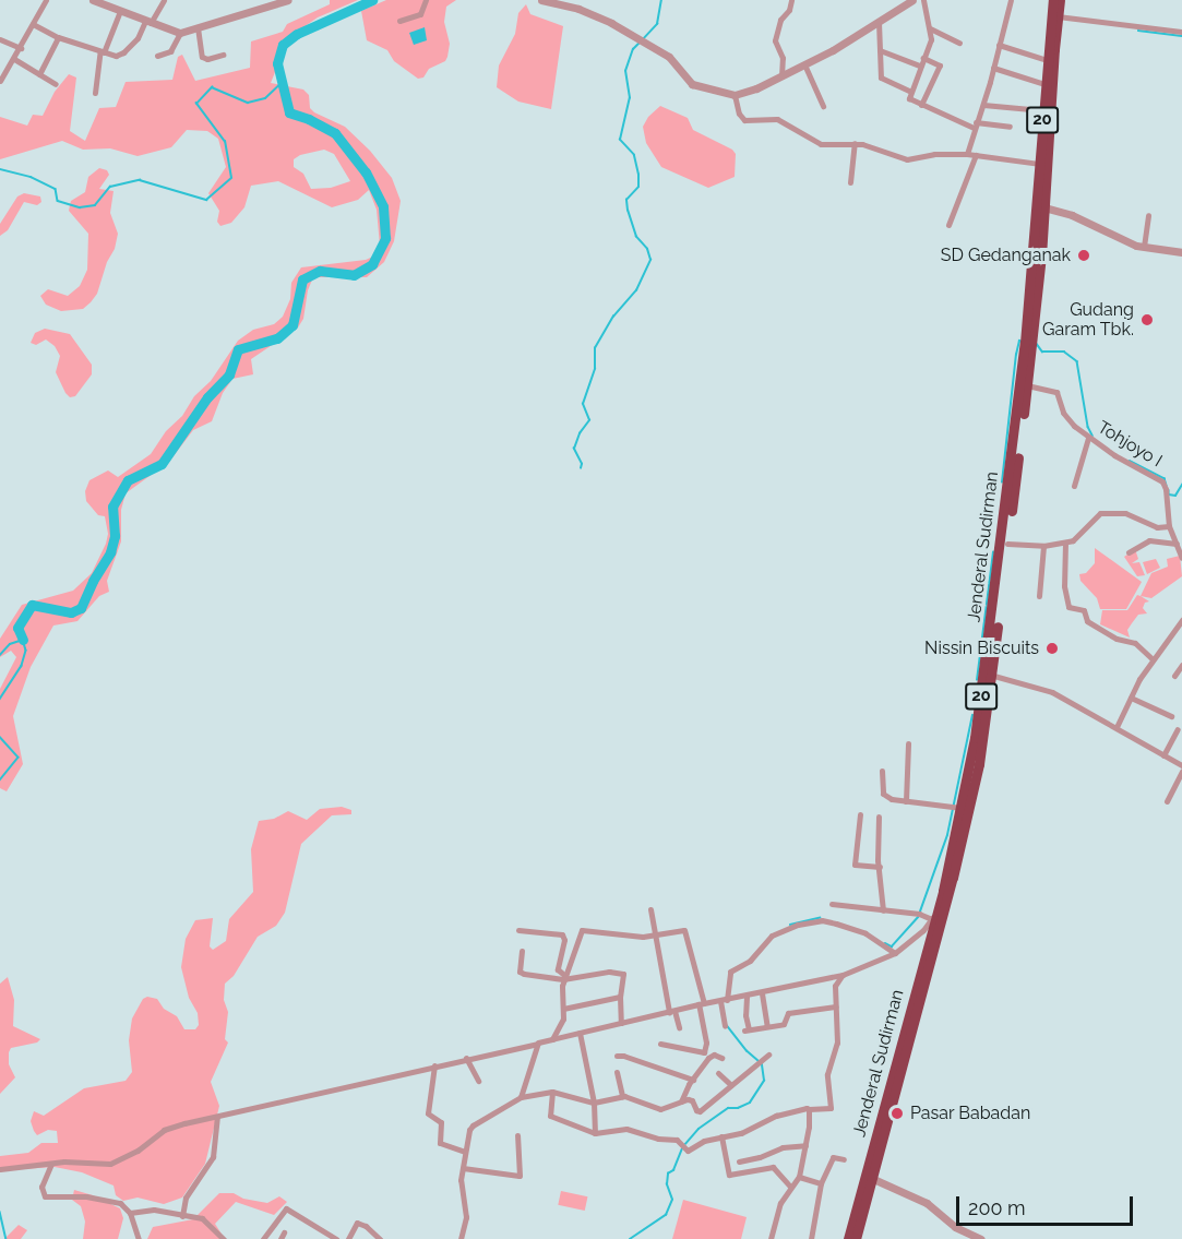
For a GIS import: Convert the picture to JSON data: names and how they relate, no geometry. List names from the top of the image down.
{
  "streets": {
    "highway": ["20", "Jenderal Sudirman"],
    "street": ["Tohjoyo I"]
  },
  "crossings": [
    ["20", "Jenderal Sudirman"],
    ["Tohjoyo I", "Jenderal Sudirman"]
  ],
  "places": [
    "SD Gedanganak",
    "Gudang Garam Tbk.",
    "Nissin Biscuits",
    "Pasar Babadan"
  ],
  "scale_bar": "200 m"
}
